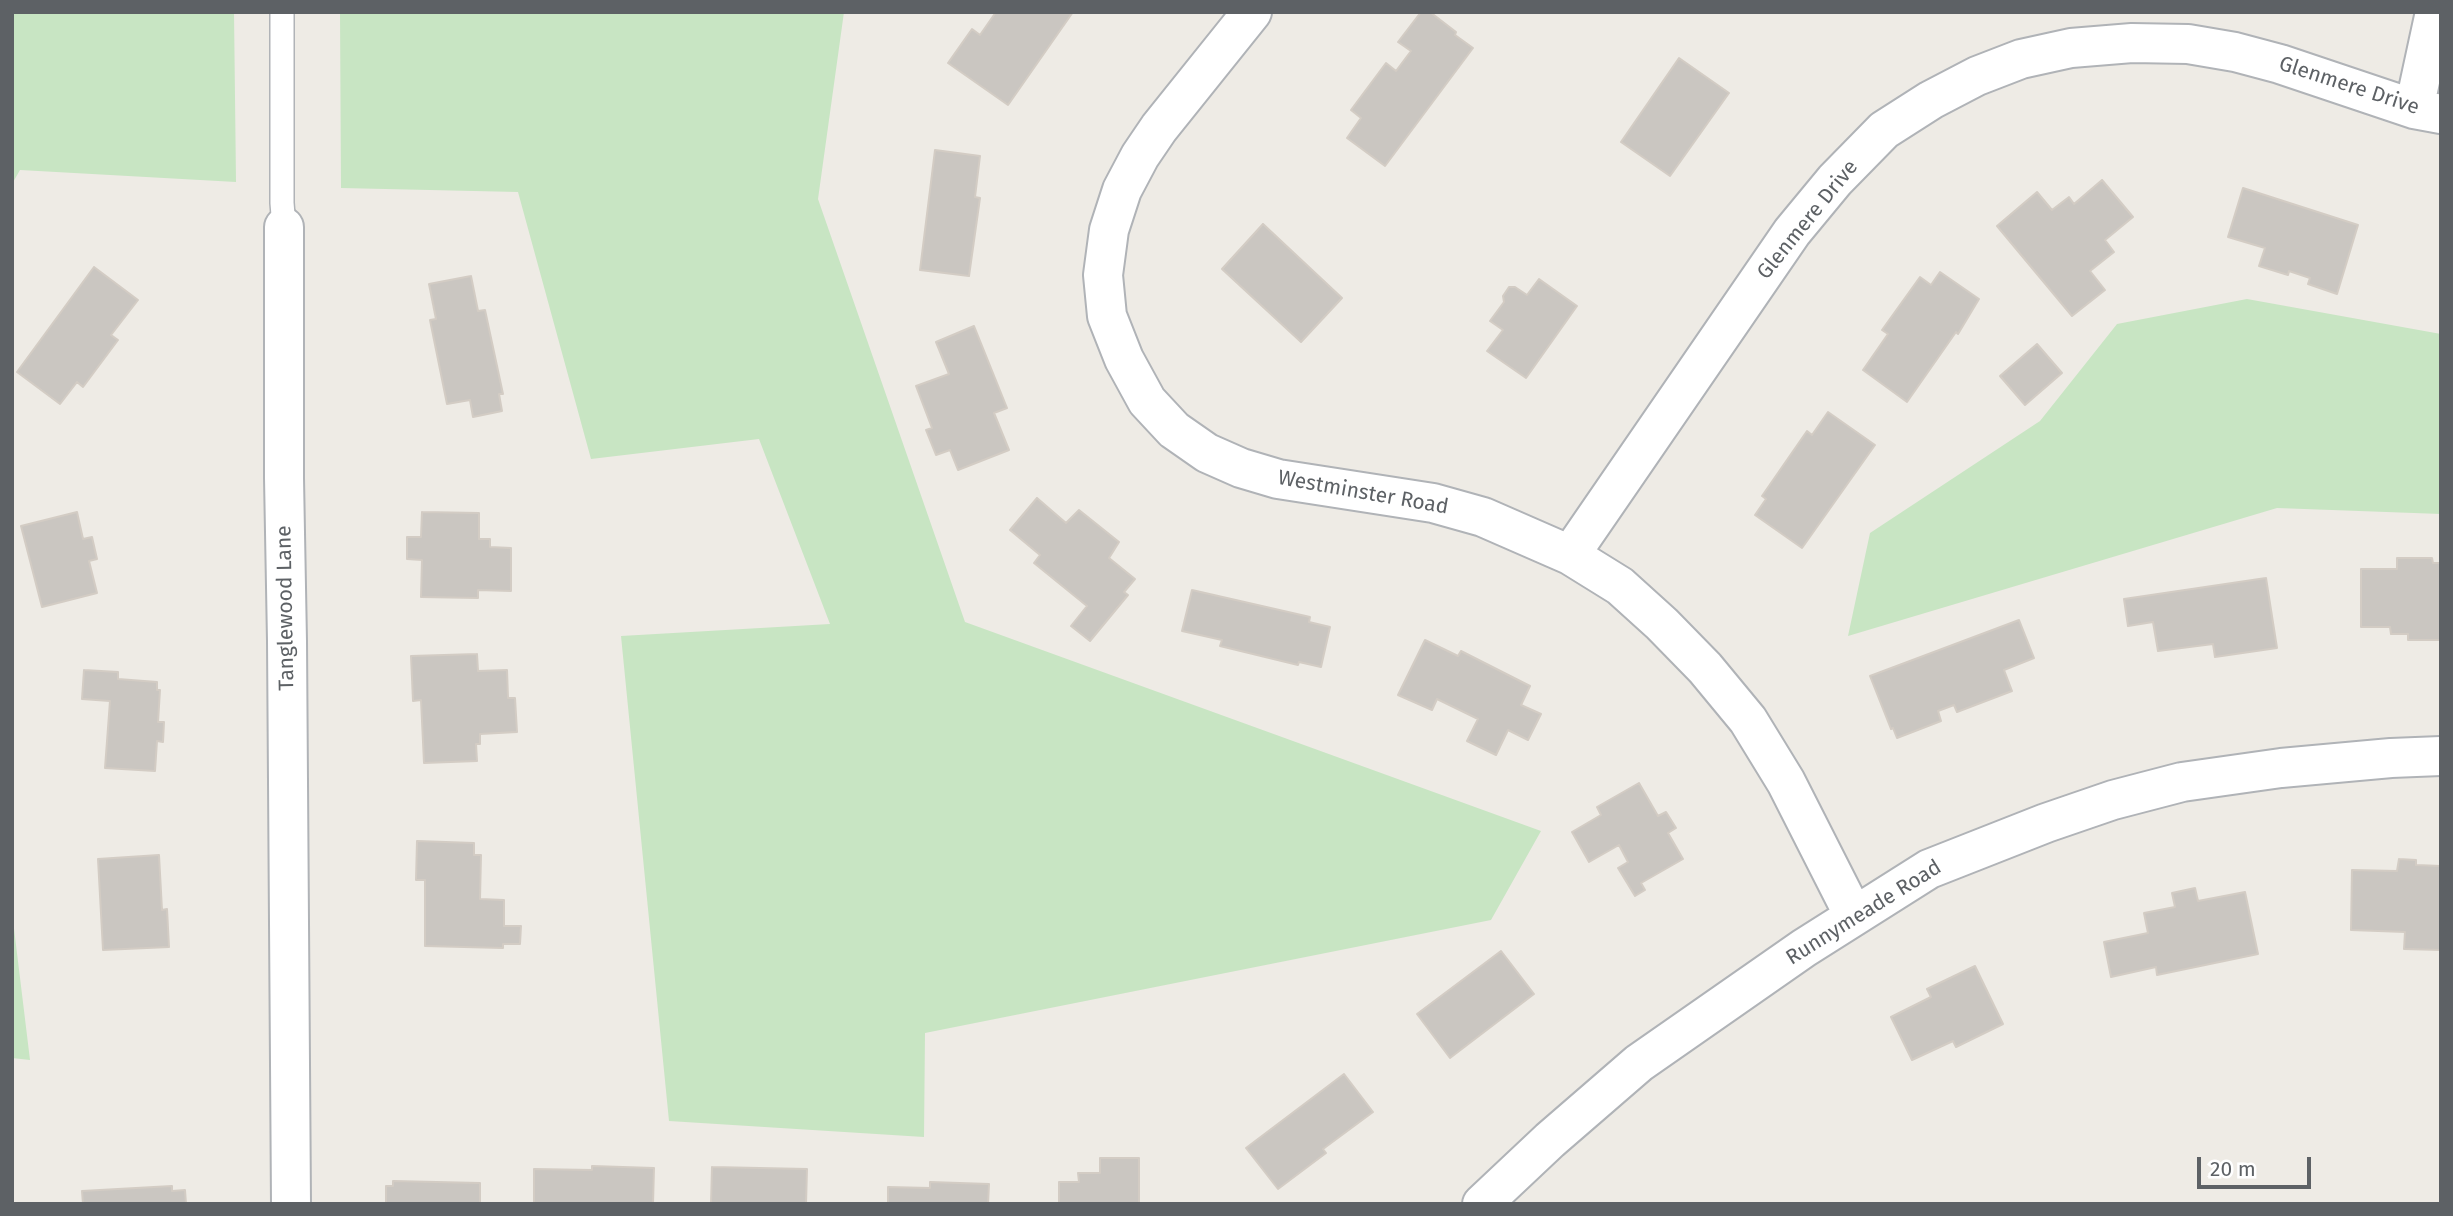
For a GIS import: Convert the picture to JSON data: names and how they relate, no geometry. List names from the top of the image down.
{
  "streets": {
    "street": [
      "Glenmere Drive",
      "Westminster Road",
      "Tanglewood Lane",
      "Runnymeade Road"
    ]
  },
  "crossings": [
    ["Glenmere Drive", "Westminster Road"],
    ["Westminster Road", "Runnymeade Road"]
  ],
  "scale_bar": "20 m"
}
